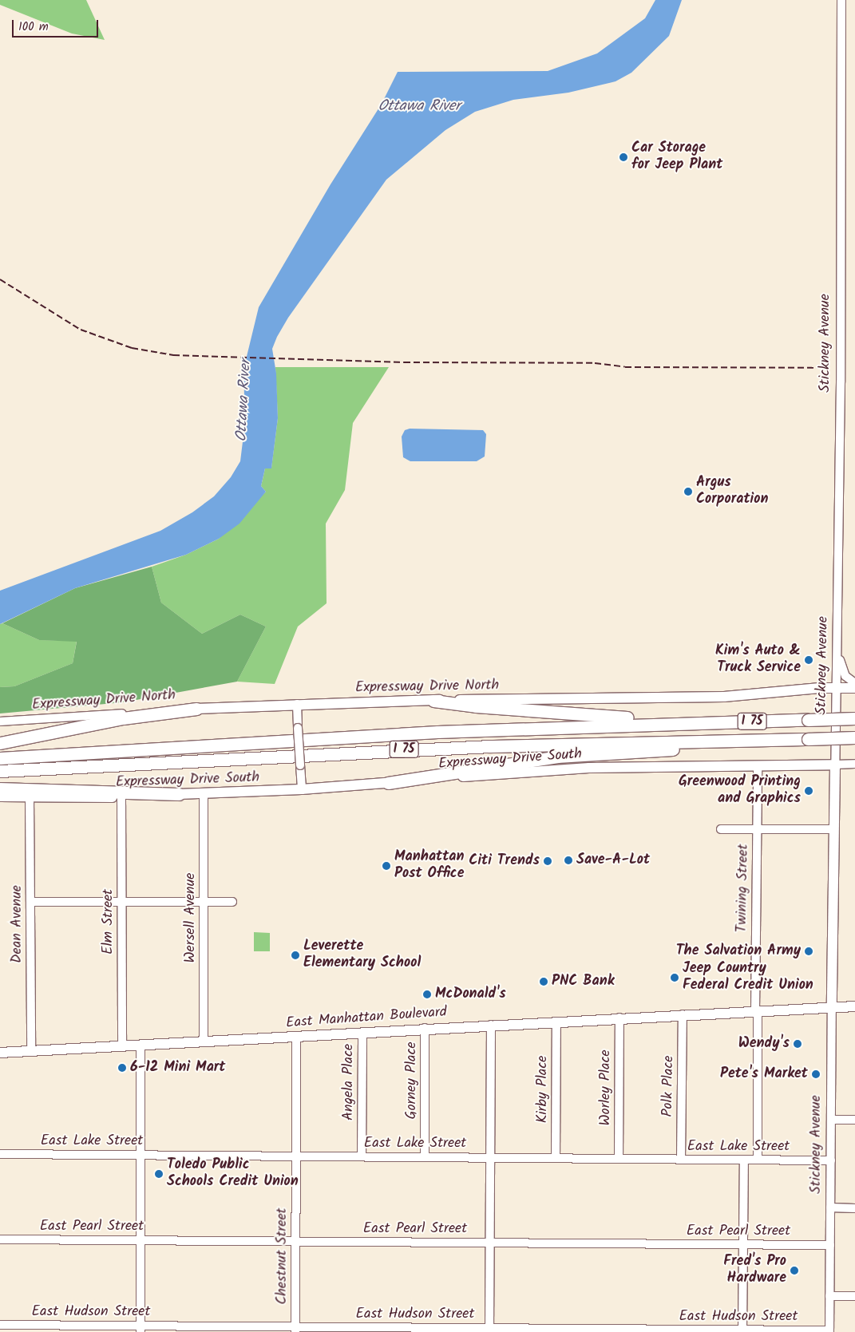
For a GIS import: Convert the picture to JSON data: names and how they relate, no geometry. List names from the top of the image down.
{
  "streets": {
    "highway": ["I 75"],
    "main road": [
      "Stickney Avenue",
      "Expressway Drive North",
      "Expressway Drive South",
      "East Manhattan Boulevard"
    ],
    "street": [
      "Twining Street",
      "Wersell Avenue",
      "Elm Street",
      "Dean Avenue",
      "Gorney Place",
      "Angela Place",
      "Polk Place",
      "Worley Place",
      "Kirby Place",
      "East Lake Street",
      "East Pearl Street",
      "Chestnut Street",
      "East Hudson Street"
    ]
  },
  "crossings": [
    ["Stickney Avenue", "Expressway Drive North"],
    ["Stickney Avenue", "Expressway Drive South"],
    ["Stickney Avenue", "East Manhattan Boulevard"],
    ["Stickney Avenue", "East Lake Street"],
    ["Stickney Avenue", "East Pearl Street"],
    ["Stickney Avenue", "East Hudson Street"],
    ["Expressway Drive South", "Twining Street"],
    ["Expressway Drive South", "Wersell Avenue"],
    ["Expressway Drive South", "Elm Street"],
    ["Expressway Drive South", "Dean Avenue"],
    ["Twining Street", "East Manhattan Boulevard"],
    ["Twining Street", "East Lake Street"],
    ["Wersell Avenue", "East Manhattan Boulevard"],
    ["Elm Street", "East Manhattan Boulevard"],
    ["Dean Avenue", "East Manhattan Boulevard"],
    ["East Manhattan Boulevard", "Gorney Place"],
    ["East Manhattan Boulevard", "Angela Place"],
    ["East Manhattan Boulevard", "Polk Place"],
    ["East Manhattan Boulevard", "Worley Place"],
    ["East Manhattan Boulevard", "Kirby Place"],
    ["East Manhattan Boulevard", "Chestnut Street"],
    ["Gorney Place", "East Lake Street"],
    ["Angela Place", "East Lake Street"],
    ["Polk Place", "East Lake Street"],
    ["Worley Place", "East Lake Street"],
    ["Kirby Place", "East Lake Street"],
    ["East Lake Street", "Chestnut Street"],
    ["East Pearl Street", "Chestnut Street"],
    ["Chestnut Street", "East Hudson Street"]
  ],
  "water": ["Ottawa River"],
  "places": [
    "Car Storage for Jeep Plant",
    "Argus Corporation",
    "Kim's Auto & Truck Service",
    "Greenwood Printing and Graphics",
    "Save-A-Lot",
    "Citi Trends",
    "Manhattan Post Office",
    "The Salvation Army",
    "Leverette Elementary School",
    "Jeep Country Federal Credit Union",
    "PNC Bank",
    "McDonald's",
    "Wendy's",
    "6-12 Mini Mart",
    "Pete's Market",
    "Toledo Public Schools Credit Union",
    "Fred's Pro Hardware"
  ],
  "scale_bar": "100 m"
}
